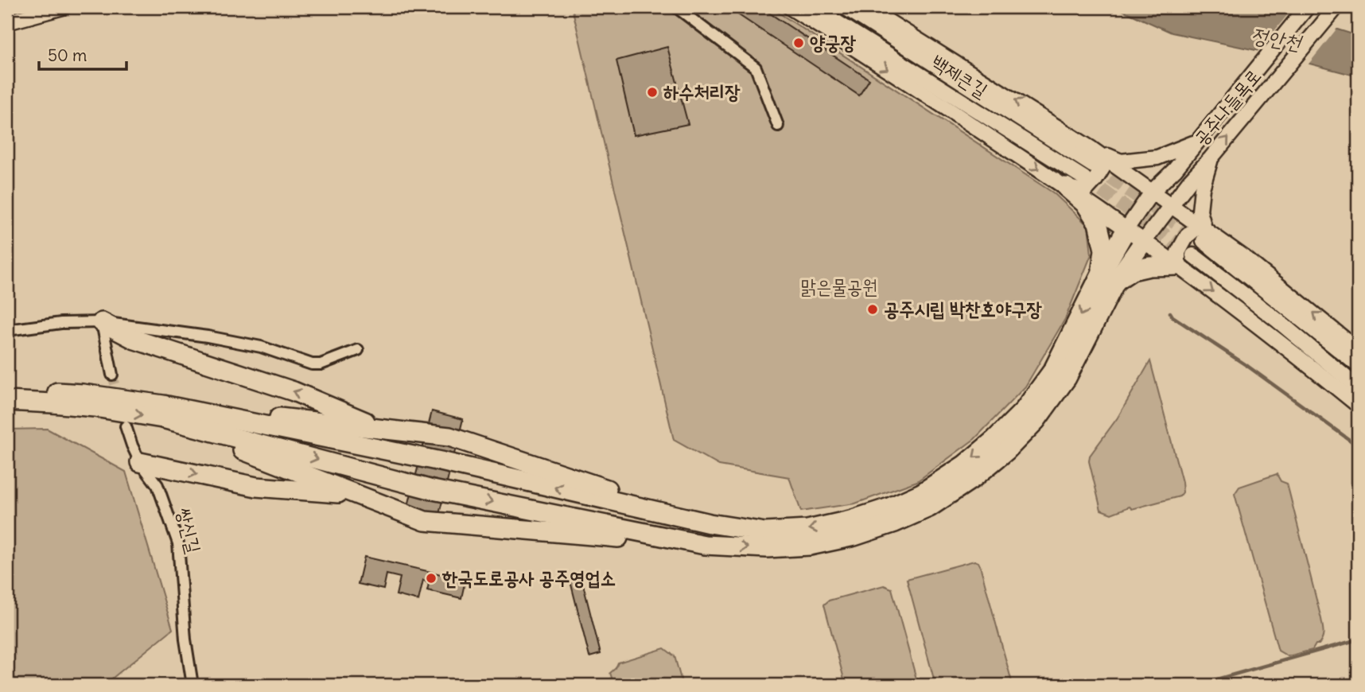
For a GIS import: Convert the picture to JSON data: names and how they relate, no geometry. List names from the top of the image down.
{
  "streets": {
    "main road": ["백제큰길", "공주나들목로"],
    "street": ["쌍신길"]
  },
  "water": ["정안천"],
  "parks": ["맑은물공원"],
  "places": [
    "양궁장",
    "하수처리장",
    "공주시립 박찬호야구장",
    "한국도로공사 공주영업소"
  ],
  "scale_bar": "50 m"
}
